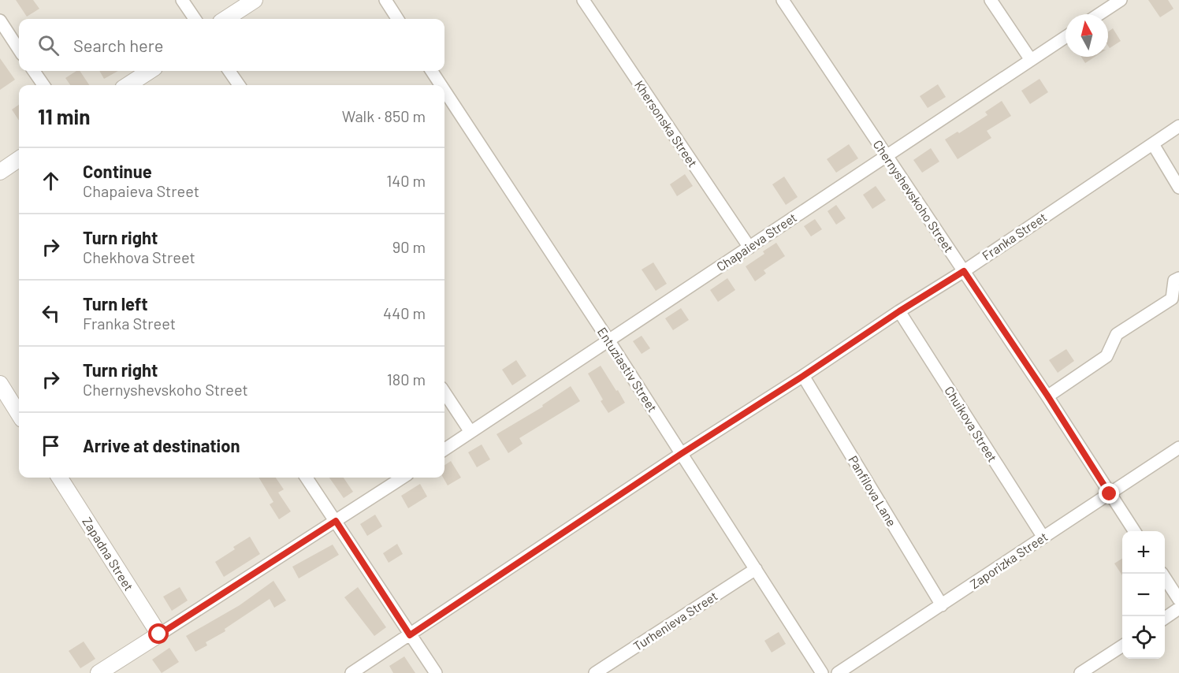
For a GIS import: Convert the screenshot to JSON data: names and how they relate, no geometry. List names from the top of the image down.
{
  "streets": {
    "street": [
      "Khersonska Street",
      "Chernyshevskoho Street",
      "Franka Street",
      "Chapaieva Street",
      "Entuziastiv Street",
      "Chuikova Street",
      "Panfilova Lane",
      "Zapadna Street",
      "Zaporizka Street",
      "Turhenieva Street"
    ]
  },
  "crossings": [
    ["Khersonska Street", "Chapaieva Street"],
    ["Chernyshevskoho Street", "Franka Street"],
    ["Chernyshevskoho Street", "Chapaieva Street"],
    ["Chernyshevskoho Street", "Zaporizka Street"],
    ["Franka Street", "Entuziastiv Street"],
    ["Franka Street", "Chuikova Street"],
    ["Franka Street", "Panfilova Lane"],
    ["Chapaieva Street", "Entuziastiv Street"],
    ["Entuziastiv Street", "Turhenieva Street"],
    ["Chuikova Street", "Zaporizka Street"],
    ["Panfilova Lane", "Zaporizka Street"]
  ],
  "north": "top",
  "page": {
    "search": "Search here",
    "heading": ["11 min", "Walk · 850 m"],
    "list": [
      ["Continue", "Chapaieva Street", "140 m"],
      ["Turn right", "Chekhova Street", "90 m"],
      ["Turn left", "Franka Street", "440 m"],
      ["Turn right", "Chernyshevskoho Street", "180 m"],
      "Arrive at destination"
    ],
    "map_buttons": ["+", "−"]
  }
}
